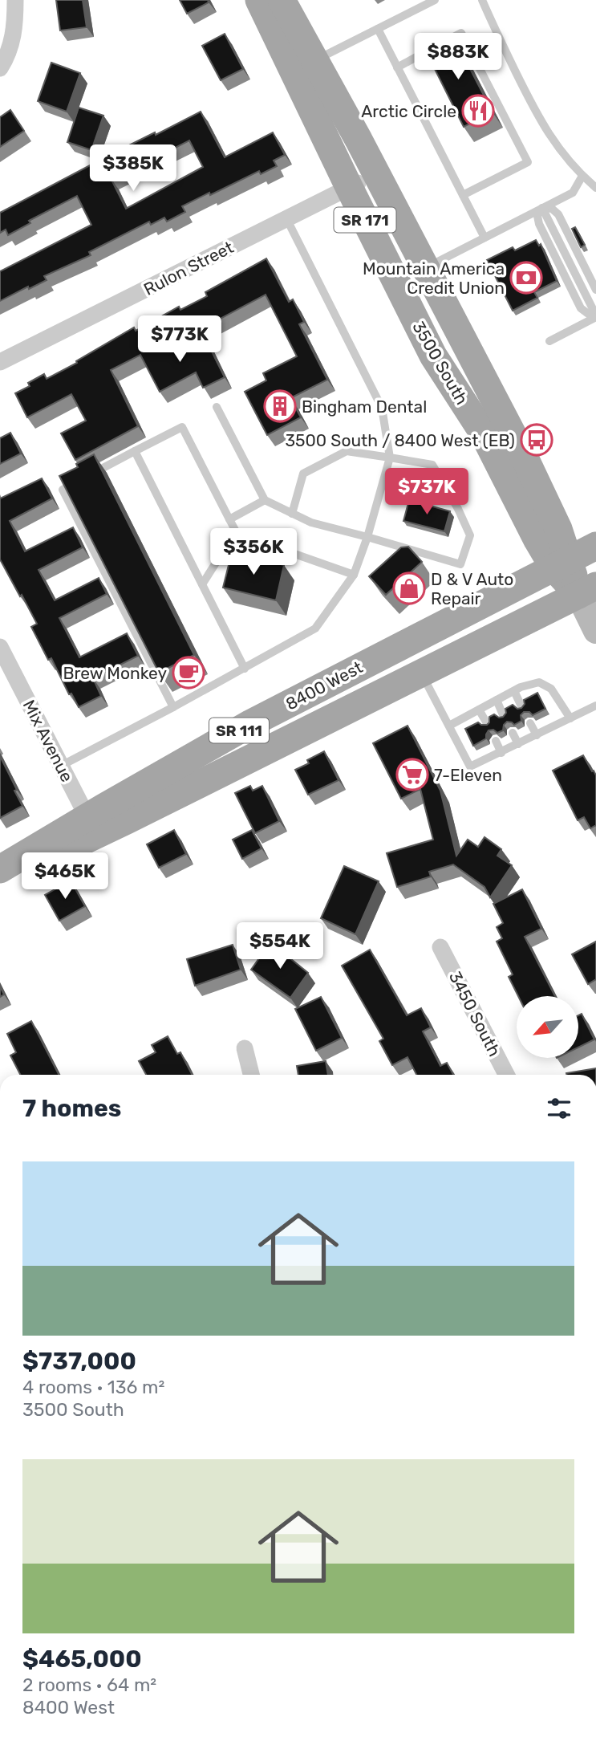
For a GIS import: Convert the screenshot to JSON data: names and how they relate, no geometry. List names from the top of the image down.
{
  "streets": {
    "main road": [
      "SR 171",
      "3500 South",
      "8400 West",
      "SR 111"
    ],
    "street": ["Rulon Street", "Mix Avenue", "3450 South"]
  },
  "crossings": [
    ["Rulon Street", "3500 South"],
    ["3500 South", "8400 West"],
    ["8400 West", "Mix Avenue"]
  ],
  "places": {
    "restaurant": ["Arctic Circle"],
    "bank": ["Mountain America Credit Union"],
    "building": ["Bingham Dental"],
    "bus stop": ["3500 South / 8400 West (EB)"],
    "shop": ["D & V Auto Repair"],
    "cafe": ["Brew Monkey"],
    "supermarket": ["7-Eleven"]
  },
  "north": "bottom left",
  "page": {
    "price": [
      "$883K",
      "$385K",
      "$773K",
      "$737K",
      "$356K",
      "$465K",
      "$554K"
    ],
    "heading": "7 homes",
    "list": [
      {
        "name": "$737,000",
        "note": "4 rooms · 136 m² · 3500 South"
      },
      {
        "name": "$465,000",
        "note": "2 rooms · 64 m² · 8400 West"
      }
    ]
  }
}
